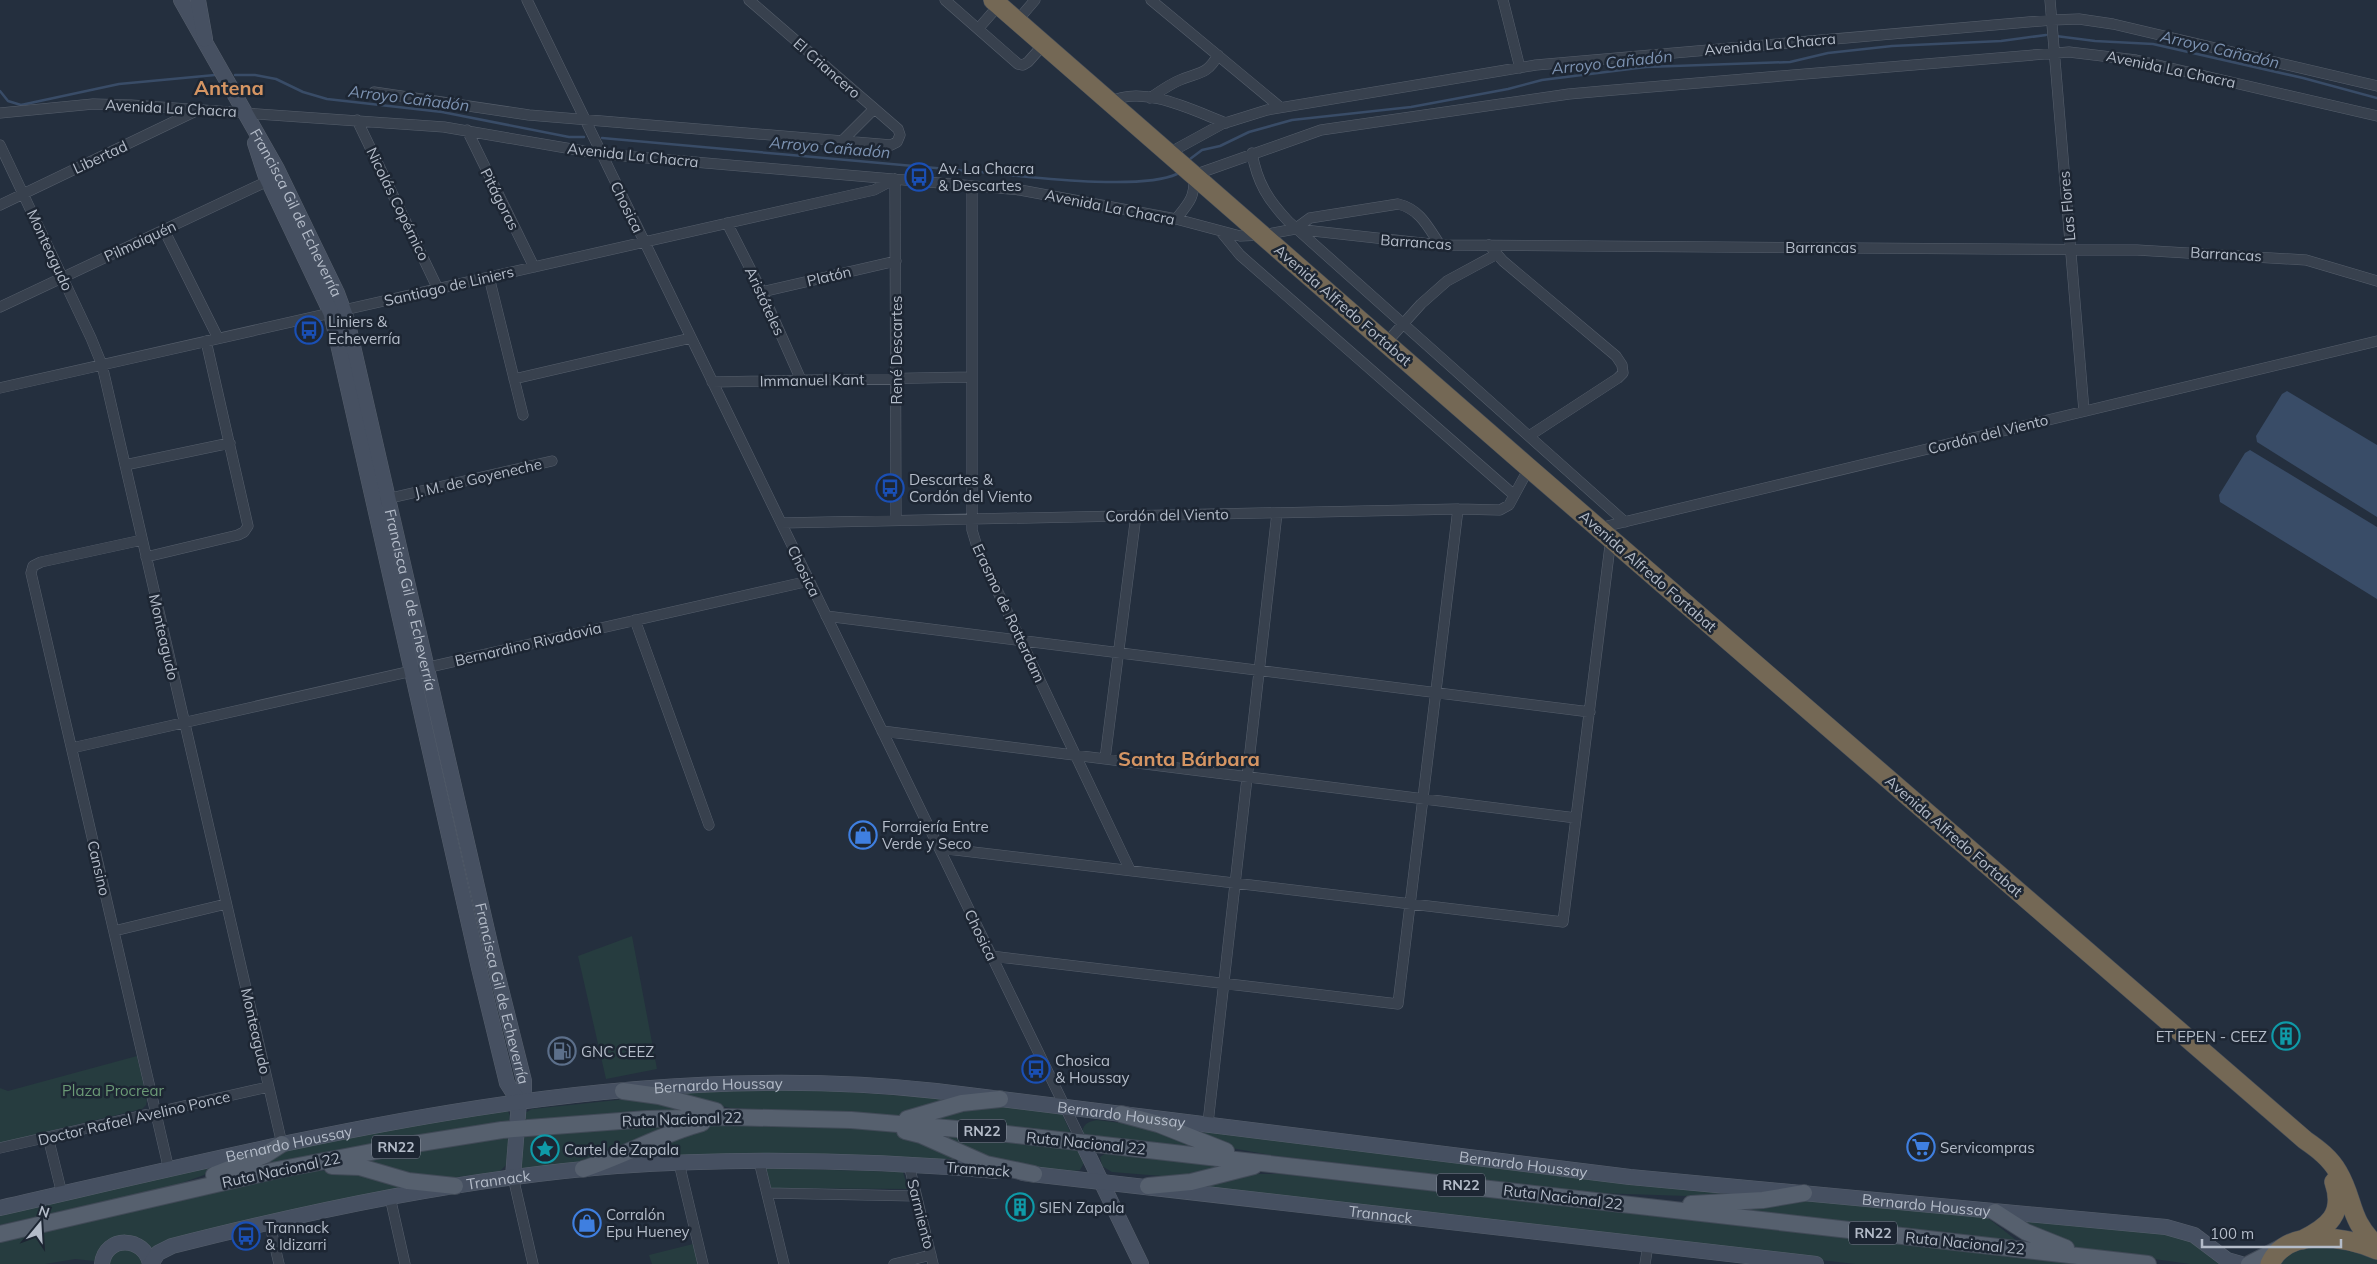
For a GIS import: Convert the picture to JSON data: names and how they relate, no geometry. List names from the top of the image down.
{
  "streets": {
    "highway": ["Avenida Alfredo Fortabat"],
    "main road": ["Ruta Nacional 22", "RN22"],
    "street": [
      "Avenida La Chacra",
      "El Criancero",
      "Libertad",
      "Pitágoras",
      "Nicolás Copérnico",
      "Las Flores",
      "Chosica",
      "Francisca Gil de Echeverría",
      "Pilmaiquén",
      "Barrancas",
      "Monteagudo",
      "Platón",
      "Santiago de Liniers",
      "Aristóteles",
      "René Descartes",
      "Immanuel Kant",
      "Cordón del Viento",
      "J. M. de Goyeneche",
      "Erasmo de Rotterdam",
      "Bernardino Rivadavia",
      "Cansino",
      "Bernardo Houssay",
      "Doctor Rafael Avelino Ponce",
      "Trannack",
      "Sarmiento"
    ]
  },
  "crossings": [
    ["Avenida La Chacra", "El Criancero"],
    ["Avenida La Chacra", "Libertad"],
    ["Avenida La Chacra", "Pitágoras"],
    ["Avenida La Chacra", "Nicolás Copérnico"],
    ["Avenida La Chacra", "Las Flores"],
    ["Avenida La Chacra", "Chosica"],
    ["Avenida La Chacra", "Francisca Gil de Echeverría"],
    ["Avenida La Chacra", "Barrancas"],
    ["Avenida La Chacra", "Santiago de Liniers"],
    ["Avenida La Chacra", "Avenida Alfredo Fortabat"],
    ["Avenida La Chacra", "René Descartes"],
    ["Avenida La Chacra", "Erasmo de Rotterdam"],
    ["Libertad", "Monteagudo"],
    ["Pitágoras", "Santiago de Liniers"],
    ["Nicolás Copérnico", "Santiago de Liniers"],
    ["Las Flores", "Barrancas"],
    ["Las Flores", "Cordón del Viento"],
    ["Chosica", "Santiago de Liniers"],
    ["Chosica", "Immanuel Kant"],
    ["Chosica", "Cordón del Viento"],
    ["Chosica", "Bernardino Rivadavia"],
    ["Chosica", "Bernardo Houssay"],
    ["Chosica", "Ruta Nacional 22"],
    ["Francisca Gil de Echeverría", "Pilmaiquén"],
    ["Francisca Gil de Echeverría", "Santiago de Liniers"],
    ["Francisca Gil de Echeverría", "J. M. de Goyeneche"],
    ["Francisca Gil de Echeverría", "Bernardino Rivadavia"],
    ["Francisca Gil de Echeverría", "Bernardo Houssay"],
    ["Francisca Gil de Echeverría", "Ruta Nacional 22"],
    ["Francisca Gil de Echeverría", "Trannack"],
    ["Pilmaiquén", "Monteagudo"],
    ["Barrancas", "Avenida Alfredo Fortabat"],
    ["Monteagudo", "Santiago de Liniers"],
    ["Monteagudo", "Bernardino Rivadavia"],
    ["Monteagudo", "Cansino"],
    ["Monteagudo", "Bernardo Houssay"],
    ["Monteagudo", "Doctor Rafael Avelino Ponce"],
    ["Platón", "Aristóteles"],
    ["Platón", "René Descartes"],
    ["Santiago de Liniers", "Aristóteles"],
    ["Santiago de Liniers", "René Descartes"],
    ["Aristóteles", "Immanuel Kant"],
    ["Avenida Alfredo Fortabat", "Cordón del Viento"],
    ["René Descartes", "Immanuel Kant"],
    ["René Descartes", "Cordón del Viento"],
    ["Immanuel Kant", "Erasmo de Rotterdam"],
    ["Cordón del Viento", "Erasmo de Rotterdam"],
    ["Bernardino Rivadavia", "Cansino"],
    ["Cansino", "Bernardo Houssay"],
    ["Cansino", "Doctor Rafael Avelino Ponce"],
    ["Trannack", "Sarmiento"]
  ],
  "districts": ["Antena", "Santa Bárbara"],
  "water": ["Arroyo Cañadón"],
  "parks": ["Plaza Procrear"],
  "places": {
    "bus stop": [
      "Av. La Chacra & Descartes",
      "Liniers & Echeverría",
      "Descartes & Cordón del Viento",
      "Chosica & Houssay",
      "Trannack & Idizarri"
    ],
    "shop": ["Forrajería Entre Verde y Seco", "Corralón Epu Hueney"],
    "building": ["ET EPEN - CEEZ", "SIEN Zapala"],
    "fuel station": ["GNC CEEZ"],
    "supermarket": ["Servicompras"],
    "place": ["Cartel de Zapala"]
  },
  "scale_bar": "100 m",
  "north": "top"
}
